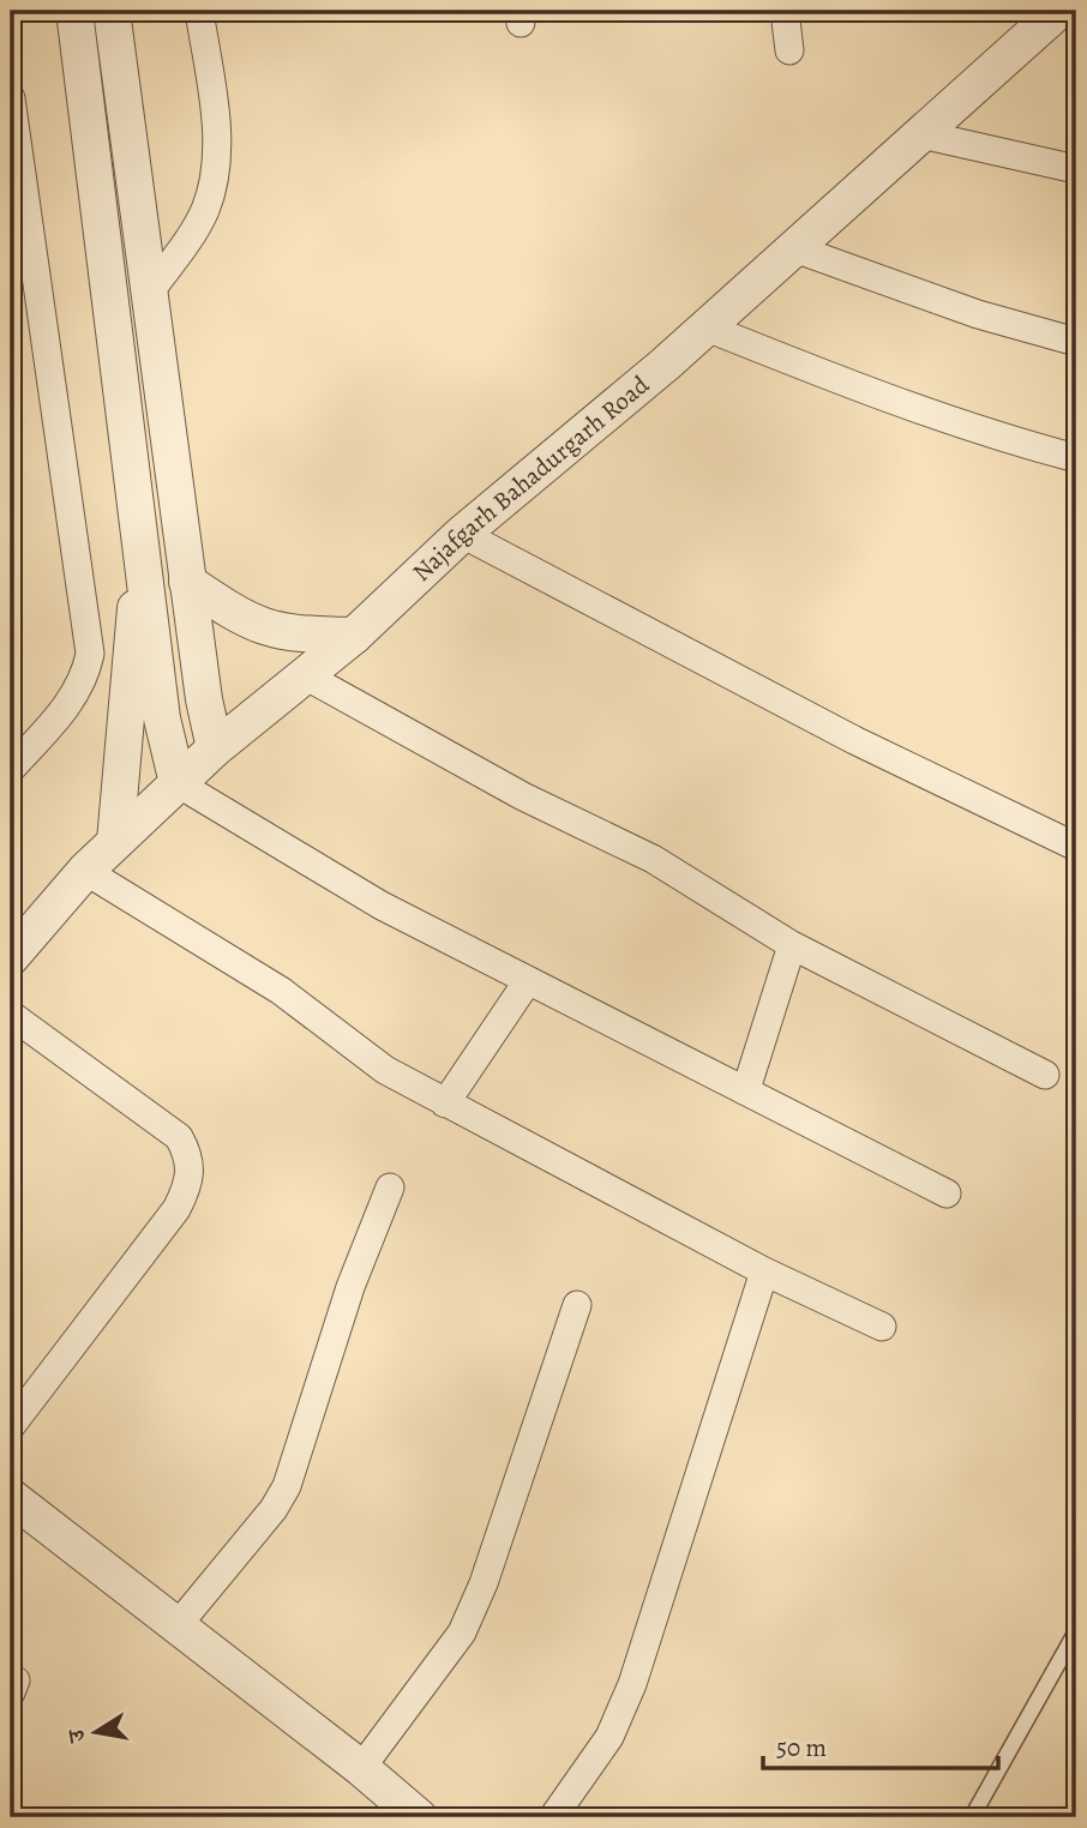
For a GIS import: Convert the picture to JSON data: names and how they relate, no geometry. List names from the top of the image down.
{
  "streets": {
    "street": ["Najafgarh Bahadurgarh Road"]
  },
  "scale_bar": "50 m",
  "north": "left"
}
